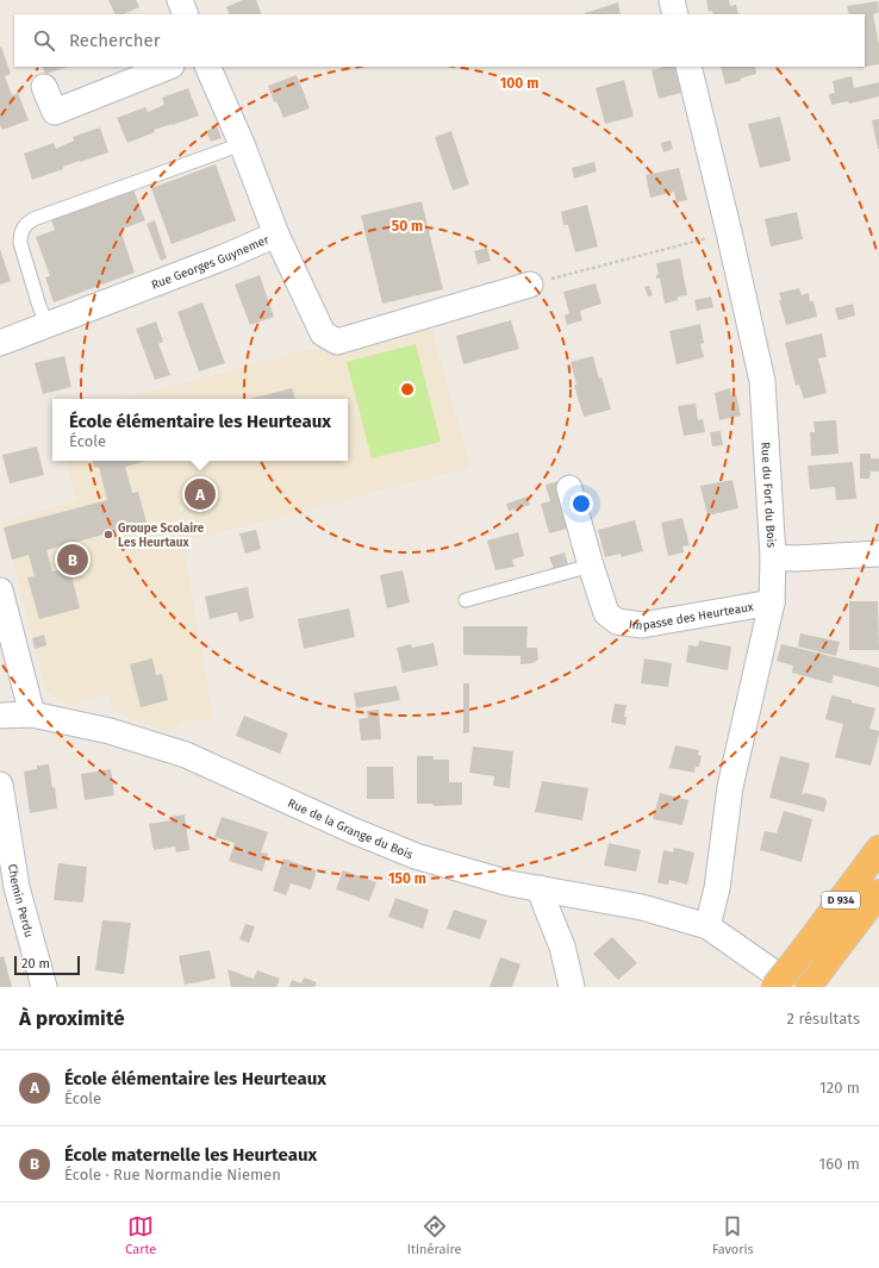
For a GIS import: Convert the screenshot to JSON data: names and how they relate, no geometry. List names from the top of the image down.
{
  "streets": {
    "highway": ["D 934"],
    "street": [
      "Rue Georges Guynemer",
      "Rue du Fort du Bois",
      "Impasse des Heurteaux",
      "Rue de la Grange du Bois",
      "Chemin Perdu"
    ]
  },
  "crossings": [
    ["Rue du Fort du Bois", "Impasse des Heurteaux"],
    ["Rue du Fort du Bois", "Rue de la Grange du Bois"]
  ],
  "places": ["Groupe Scolaire Les Heurtaux"],
  "scale_bar": "20 m",
  "page": {
    "search": "Rechercher",
    "popup": ["École élémentaire les Heurteaux", "École"],
    "pins": ["A", "B"],
    "scale": "20 m",
    "heading": ["À proximité", "2 résultats"],
    "list": [
      {
        "mark": "A",
        "name": "École élémentaire les Heurteaux",
        "note": "École",
        "value": "120 m"
      },
      {
        "mark": "B",
        "name": "École maternelle les Heurteaux",
        "note": "École · Rue Normandie Niemen",
        "value": "160 m"
      }
    ],
    "nav": ["Carte", "Itinéraire", "Favoris"]
  },
  "rings": ["100 m", "50 m", "150 m"]
}
